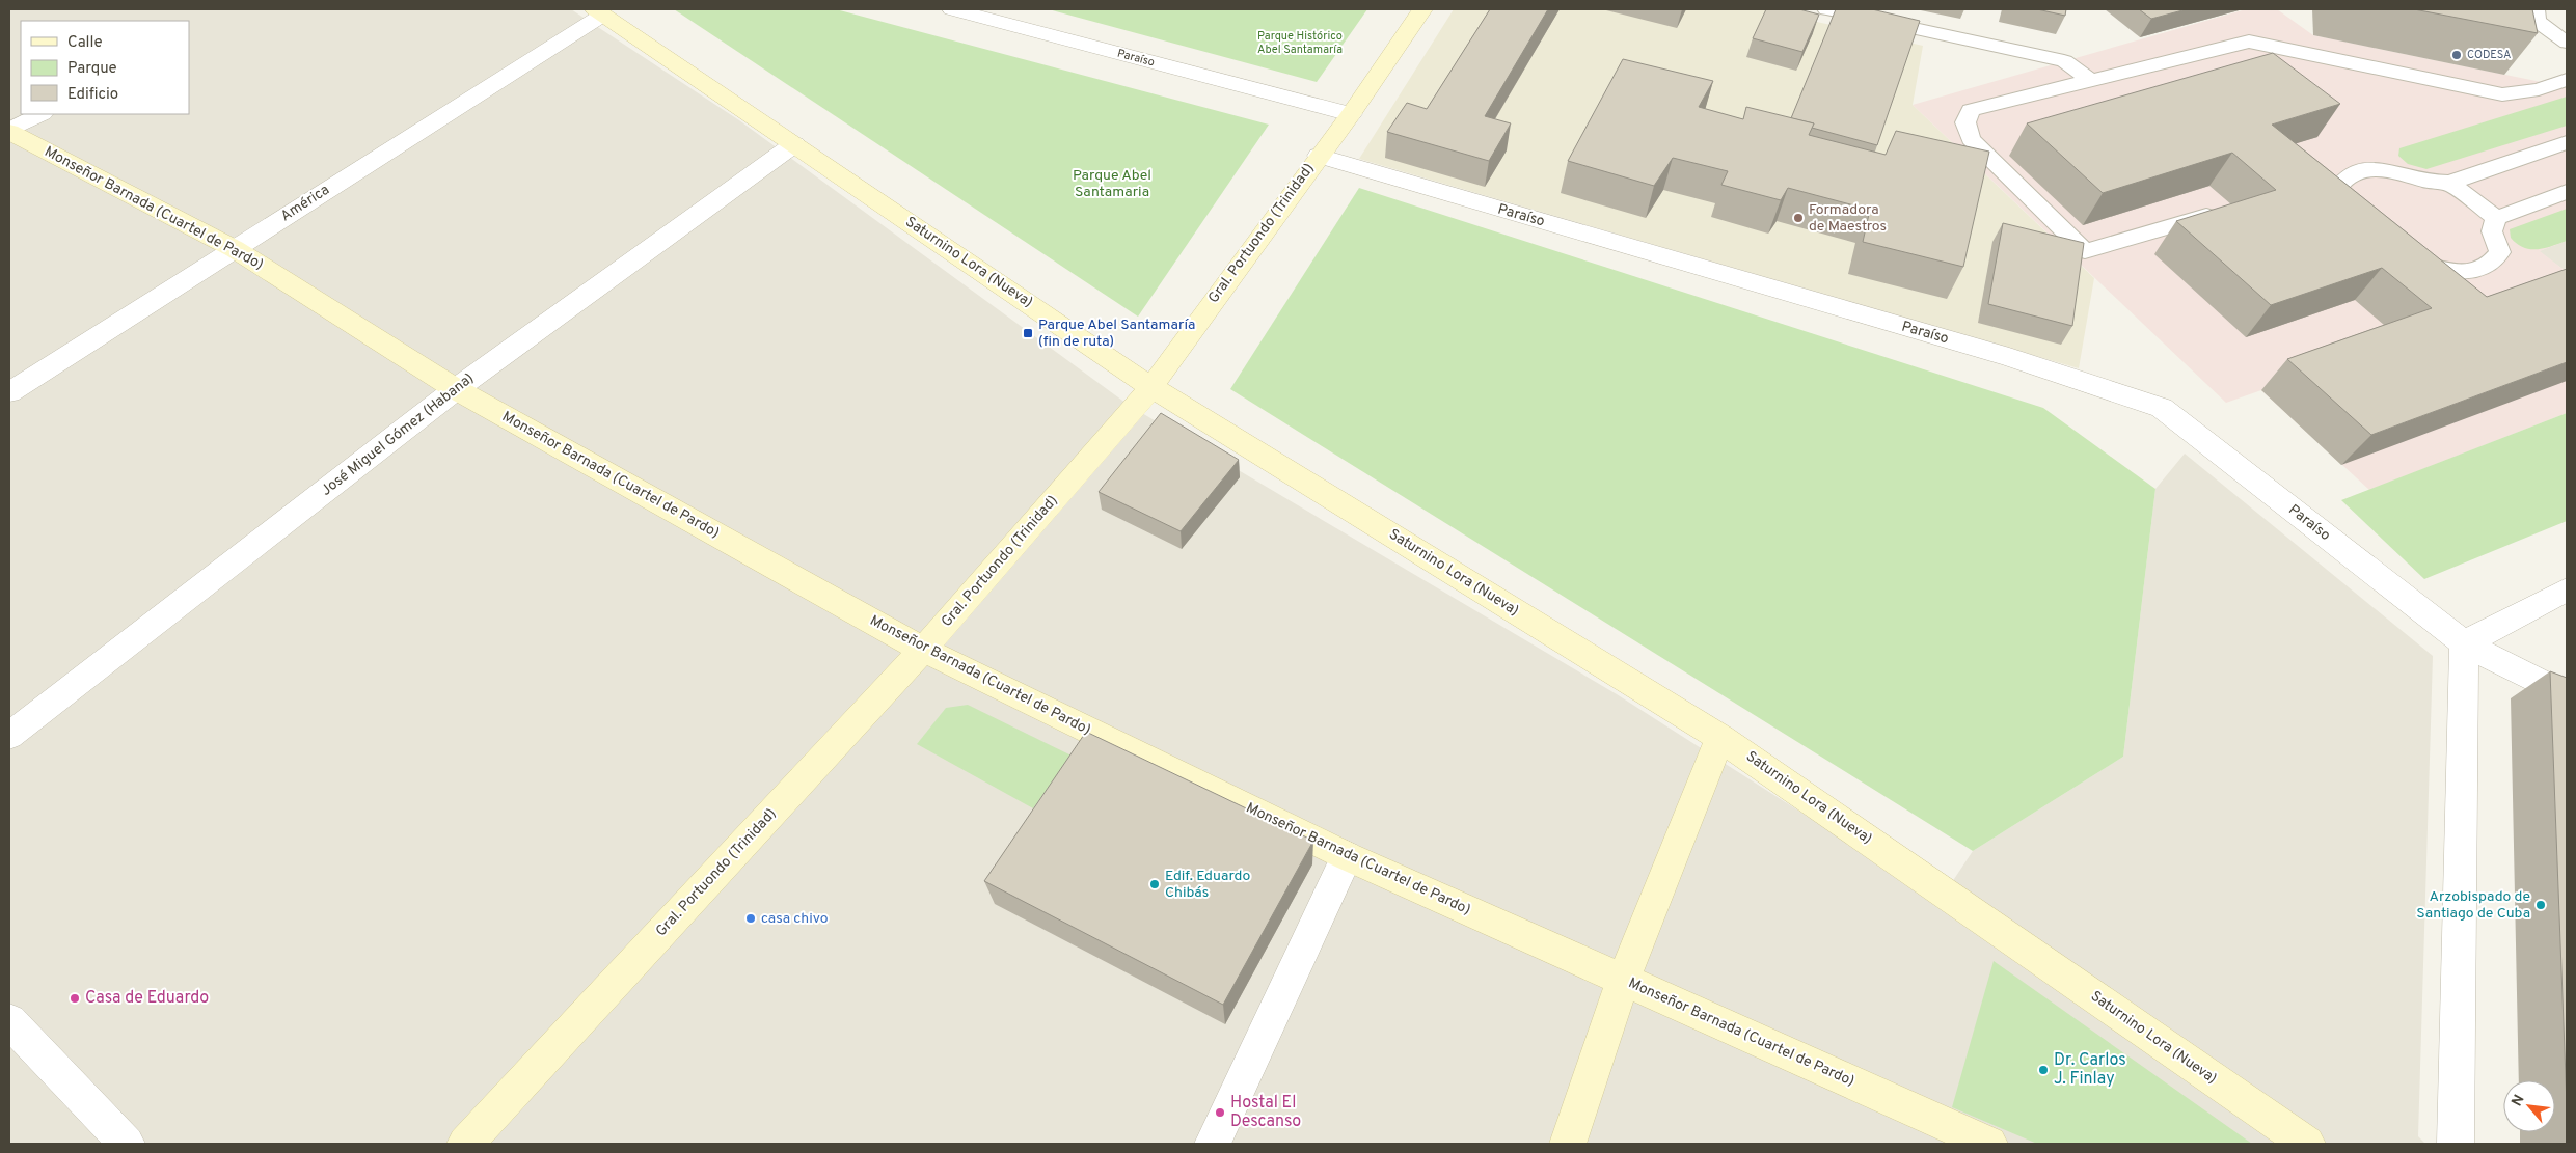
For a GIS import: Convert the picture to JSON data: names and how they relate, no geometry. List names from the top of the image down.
{
  "streets": {
    "street": [
      "Paraíso",
      "América",
      "Monseñor Barnada (Cuartel de Pardo)",
      "Gral. Portuondo (Trinidad)",
      "Saturnino Lora (Nueva)",
      "José Miguel Gómez (Habana)"
    ]
  },
  "crossings": [
    ["Paraíso", "Gral. Portuondo (Trinidad)"],
    ["América", "Monseñor Barnada (Cuartel de Pardo)"],
    ["América", "Saturnino Lora (Nueva)"],
    ["Monseñor Barnada (Cuartel de Pardo)", "Gral. Portuondo (Trinidad)"],
    ["Monseñor Barnada (Cuartel de Pardo)", "José Miguel Gómez (Habana)"],
    ["Gral. Portuondo (Trinidad)", "Saturnino Lora (Nueva)"],
    ["Saturnino Lora (Nueva)", "José Miguel Gómez (Habana)"]
  ],
  "parks": ["Parque Histórico Abel Santamaría", "Parque Abel Santamaria"],
  "places": {
    "other": [
      "CODESA",
      "Formadora de Maestros",
      "Edif. Eduardo Chibás",
      "Arzobispado de Santiago de Cuba",
      "casa chivo",
      "Casa de Eduardo",
      "Dr. Carlos J. Finlay",
      "Hostal El Descanso"
    ],
    "transit": ["Parque Abel Santamaría (fin de ruta)"]
  },
  "legend": ["Calle", "Parque", "Edificio"],
  "north": "top left"
}
